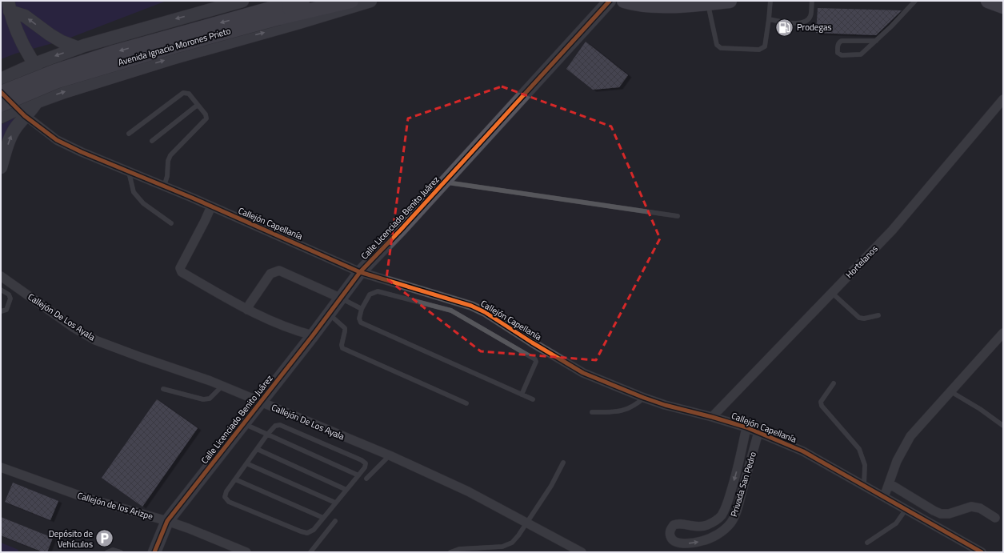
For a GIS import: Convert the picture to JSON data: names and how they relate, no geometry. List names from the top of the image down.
{
  "streets": {
    "main road": ["Avenida Ignacio Morones Prieto"],
    "street": [
      "Calle Licenciado Benito Juárez",
      "Callejón Capellanía",
      "Hortelanos",
      "Callejón De Los Ayala",
      "Privada San Pedro",
      "Callejón de los Arizpe"
    ]
  },
  "crossings": [
    ["Calle Licenciado Benito Juárez", "Callejón Capellanía"],
    ["Calle Licenciado Benito Juárez", "Callejón De Los Ayala"],
    ["Calle Licenciado Benito Juárez", "Callejón de los Arizpe"],
    ["Callejón Capellanía", "Hortelanos"],
    ["Callejón Capellanía", "Privada San Pedro"]
  ],
  "places": {
    "fuel station": ["Prodegas"],
    "parking": ["Depósito de Vehículos"]
  }
}
